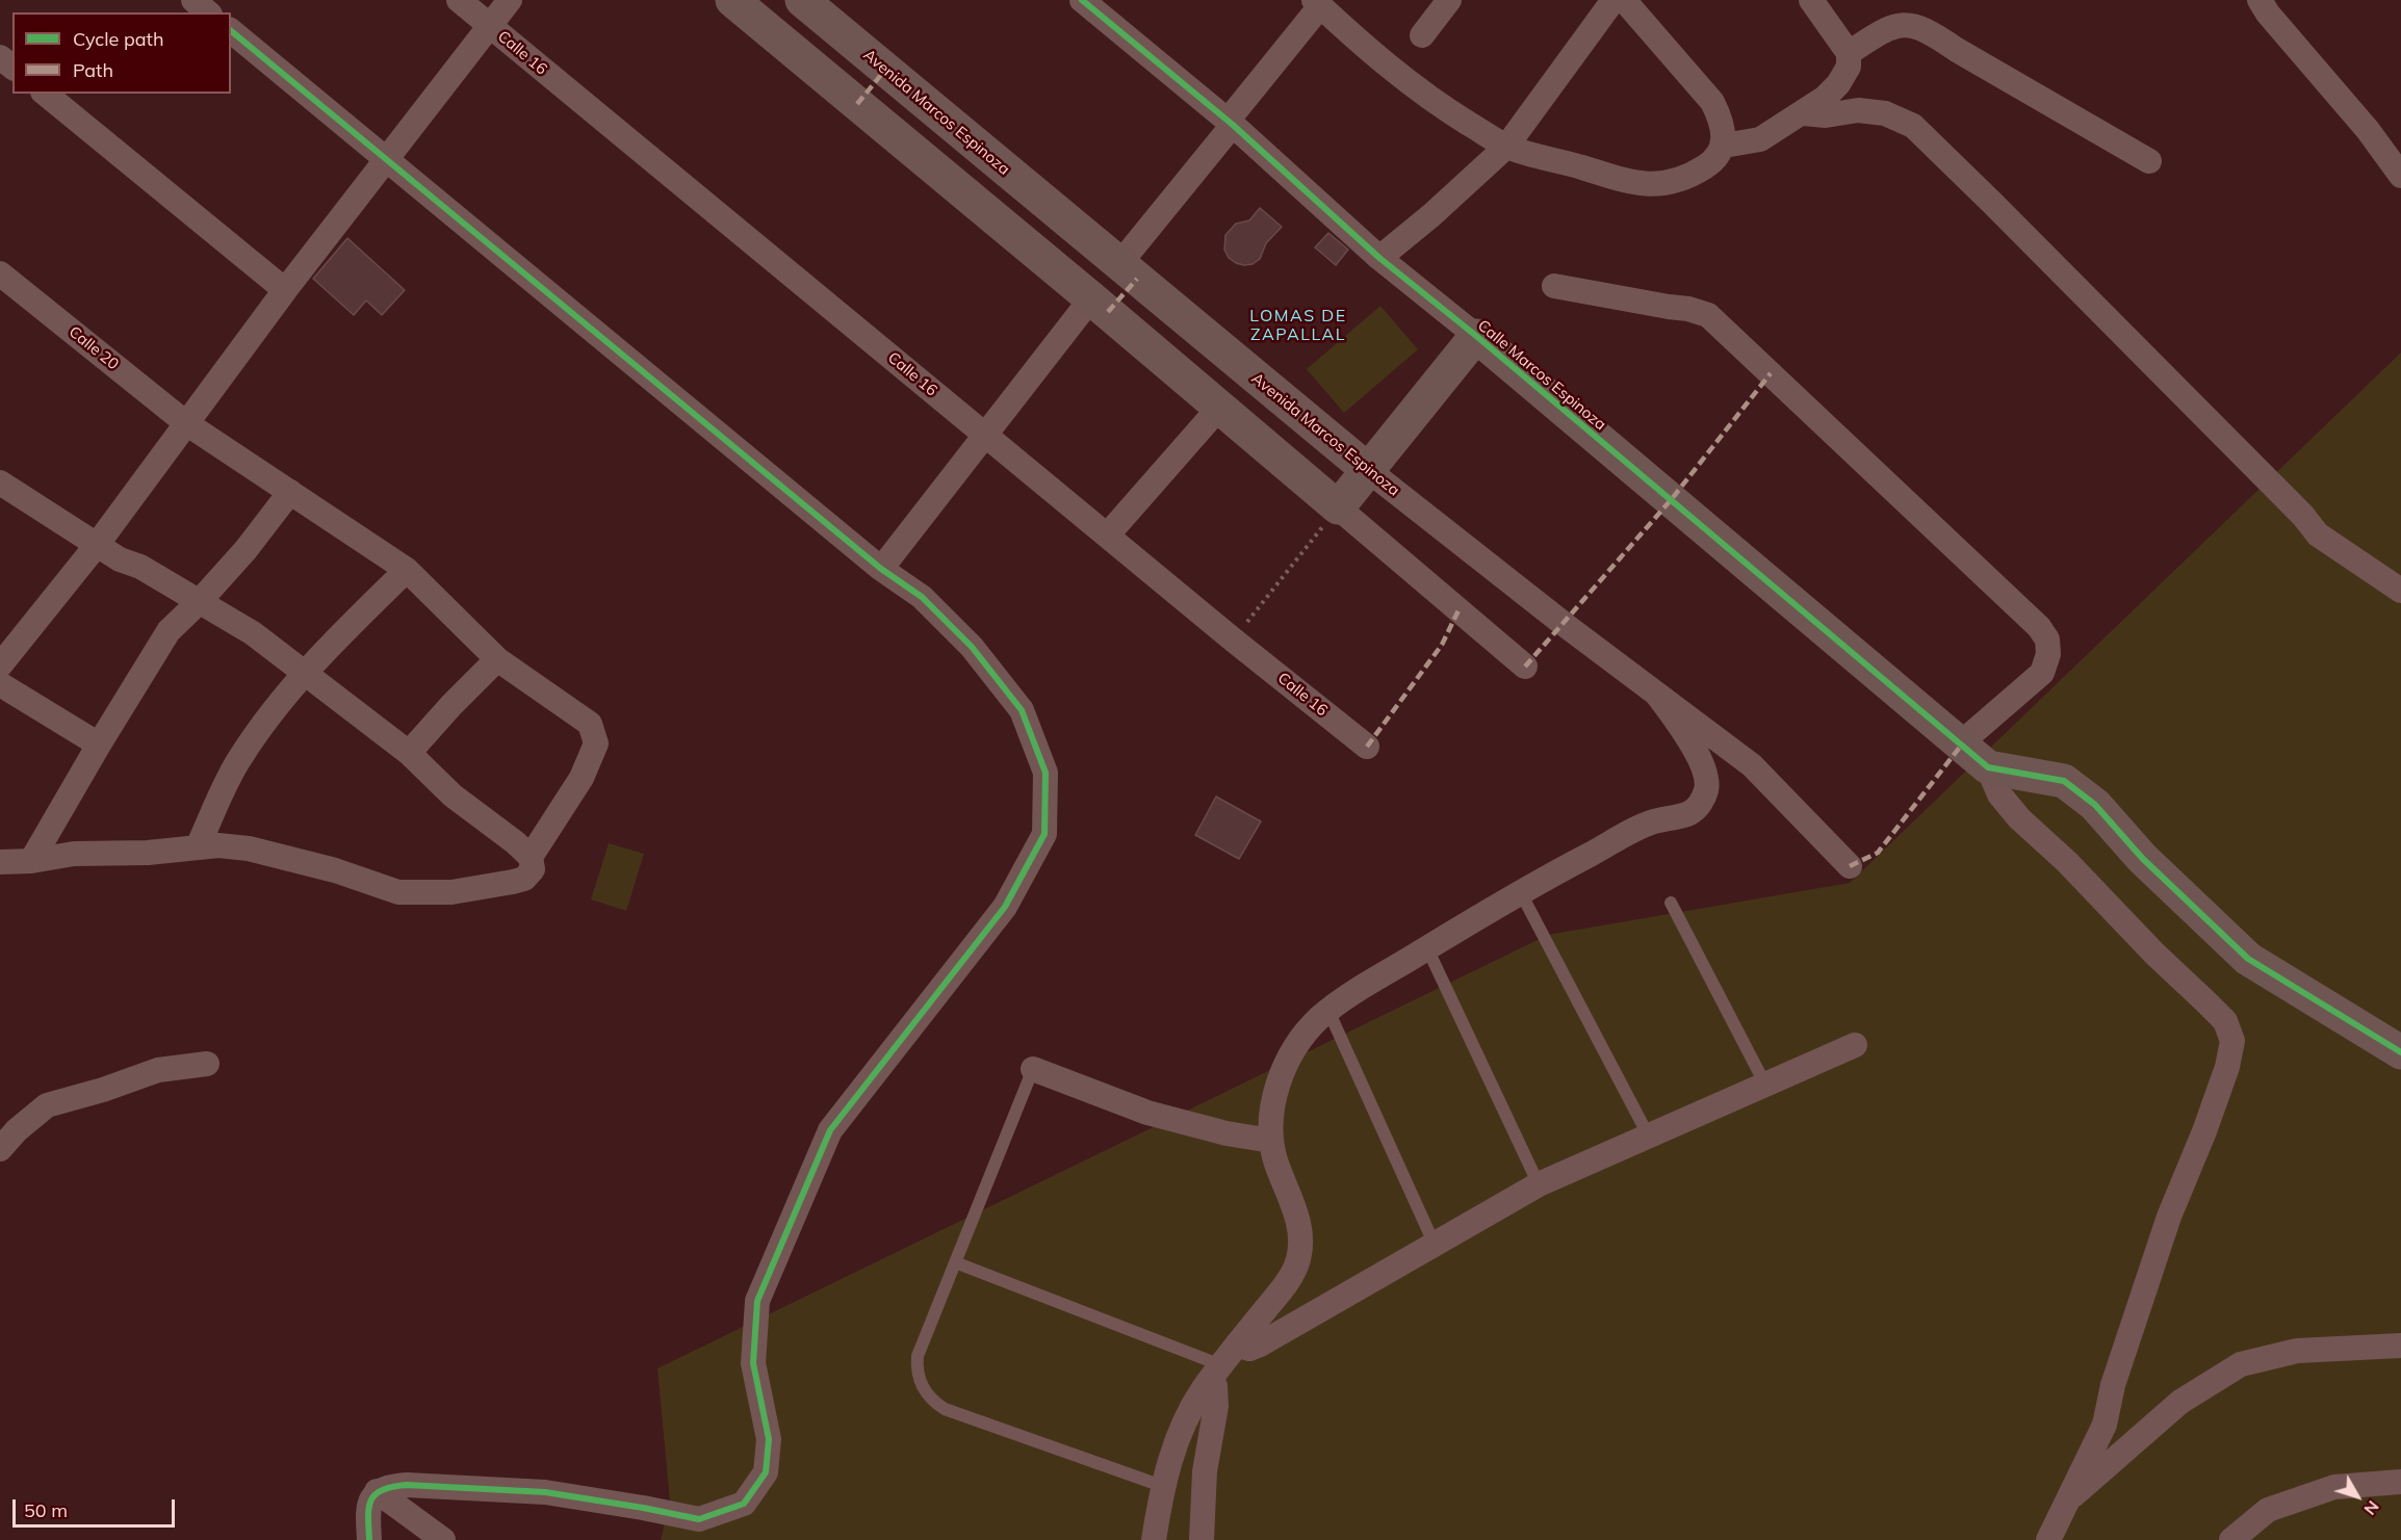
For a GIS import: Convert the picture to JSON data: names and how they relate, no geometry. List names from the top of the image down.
{
  "streets": {
    "street": [
      "Calle 16",
      "Avenida Marcos Espinoza",
      "Calle 20",
      "Calle Marcos Espinoza"
    ]
  },
  "districts": ["LOMAS DE ZAPALLAL"],
  "legend": ["Cycle path", "Path"],
  "scale_bar": "50 m",
  "north": "bottom right"
}
